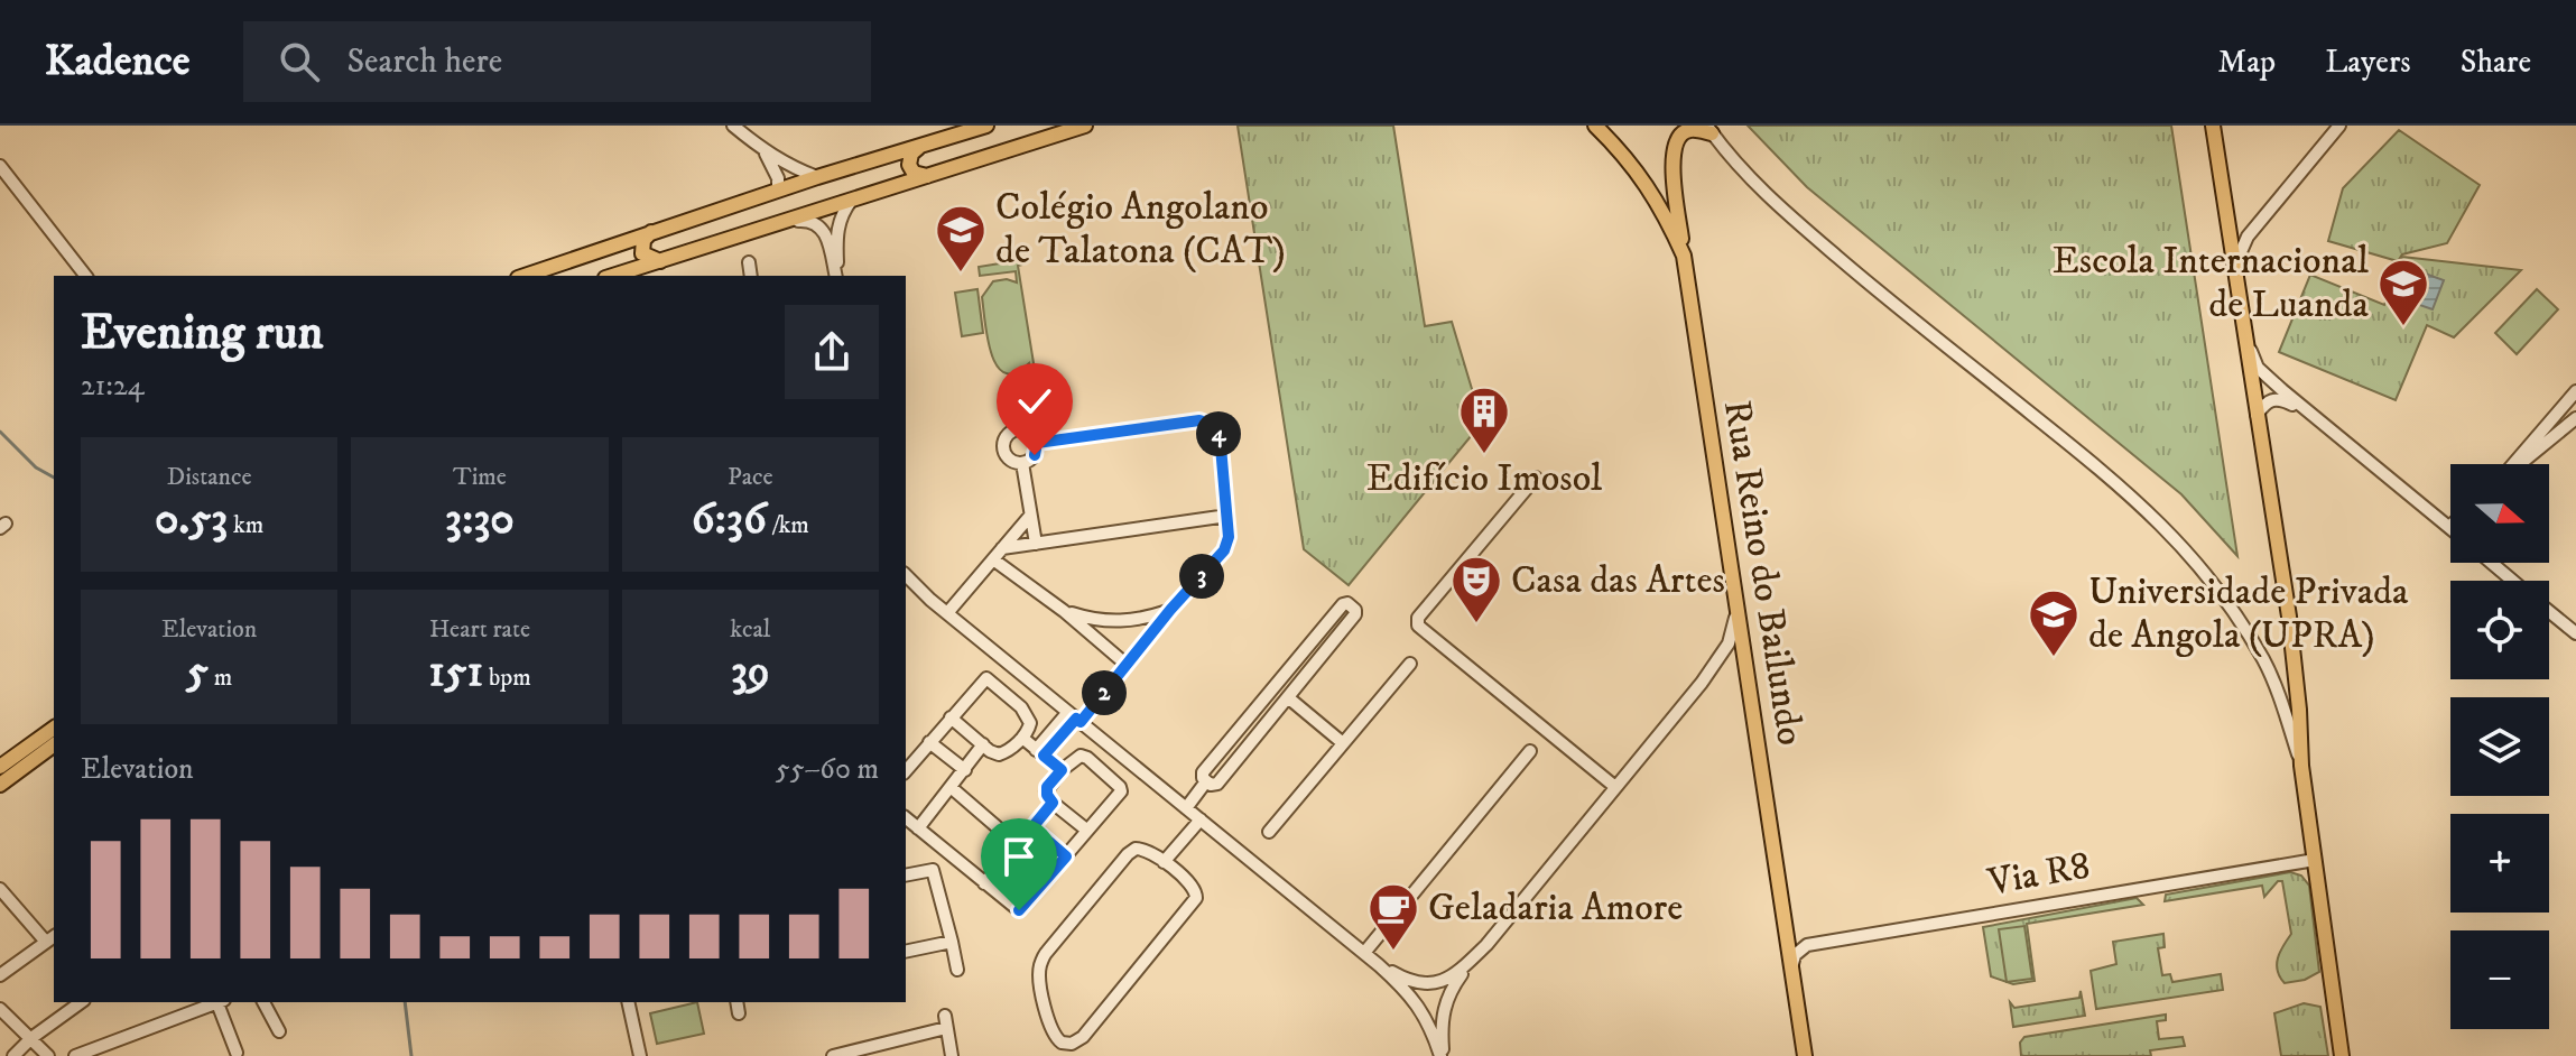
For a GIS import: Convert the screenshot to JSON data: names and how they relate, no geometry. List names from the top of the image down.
{
  "streets": {
    "main road": ["Rua Reino do Bailundo"],
    "street": ["Via R8"]
  },
  "crossings": [
    ["Rua Reino do Bailundo", "Via R8"]
  ],
  "places": {
    "school or university": ["Colégio Angolano de Talatona (CAT)", "Escola Internacional de Luanda", "Universidade Privada de Angola (UPRA)"],
    "building": ["Edifício Imosol"],
    "theatre": ["Casa das Artes"],
    "cafe": ["Geladaria Amore"]
  },
  "north": "right",
  "page": {
    "header": "Kadence",
    "search": "Search here",
    "nav": ["Map", "Layers", "Share"],
    "heading": ["Evening run", "21:24"],
    "pins": ["4", "3", "2"],
    "stats": [
      ["Distance", "0.53 km"],
      ["Time", "3:30"],
      ["Pace", "6:36 /km"],
      ["Elevation", "5 m"],
      ["Heart rate", "151 bpm"],
      ["kcal", "39"]
    ],
    "map_buttons": ["+", "−"],
    "chart": ["Elevation", "55–60 m"]
  }
}
